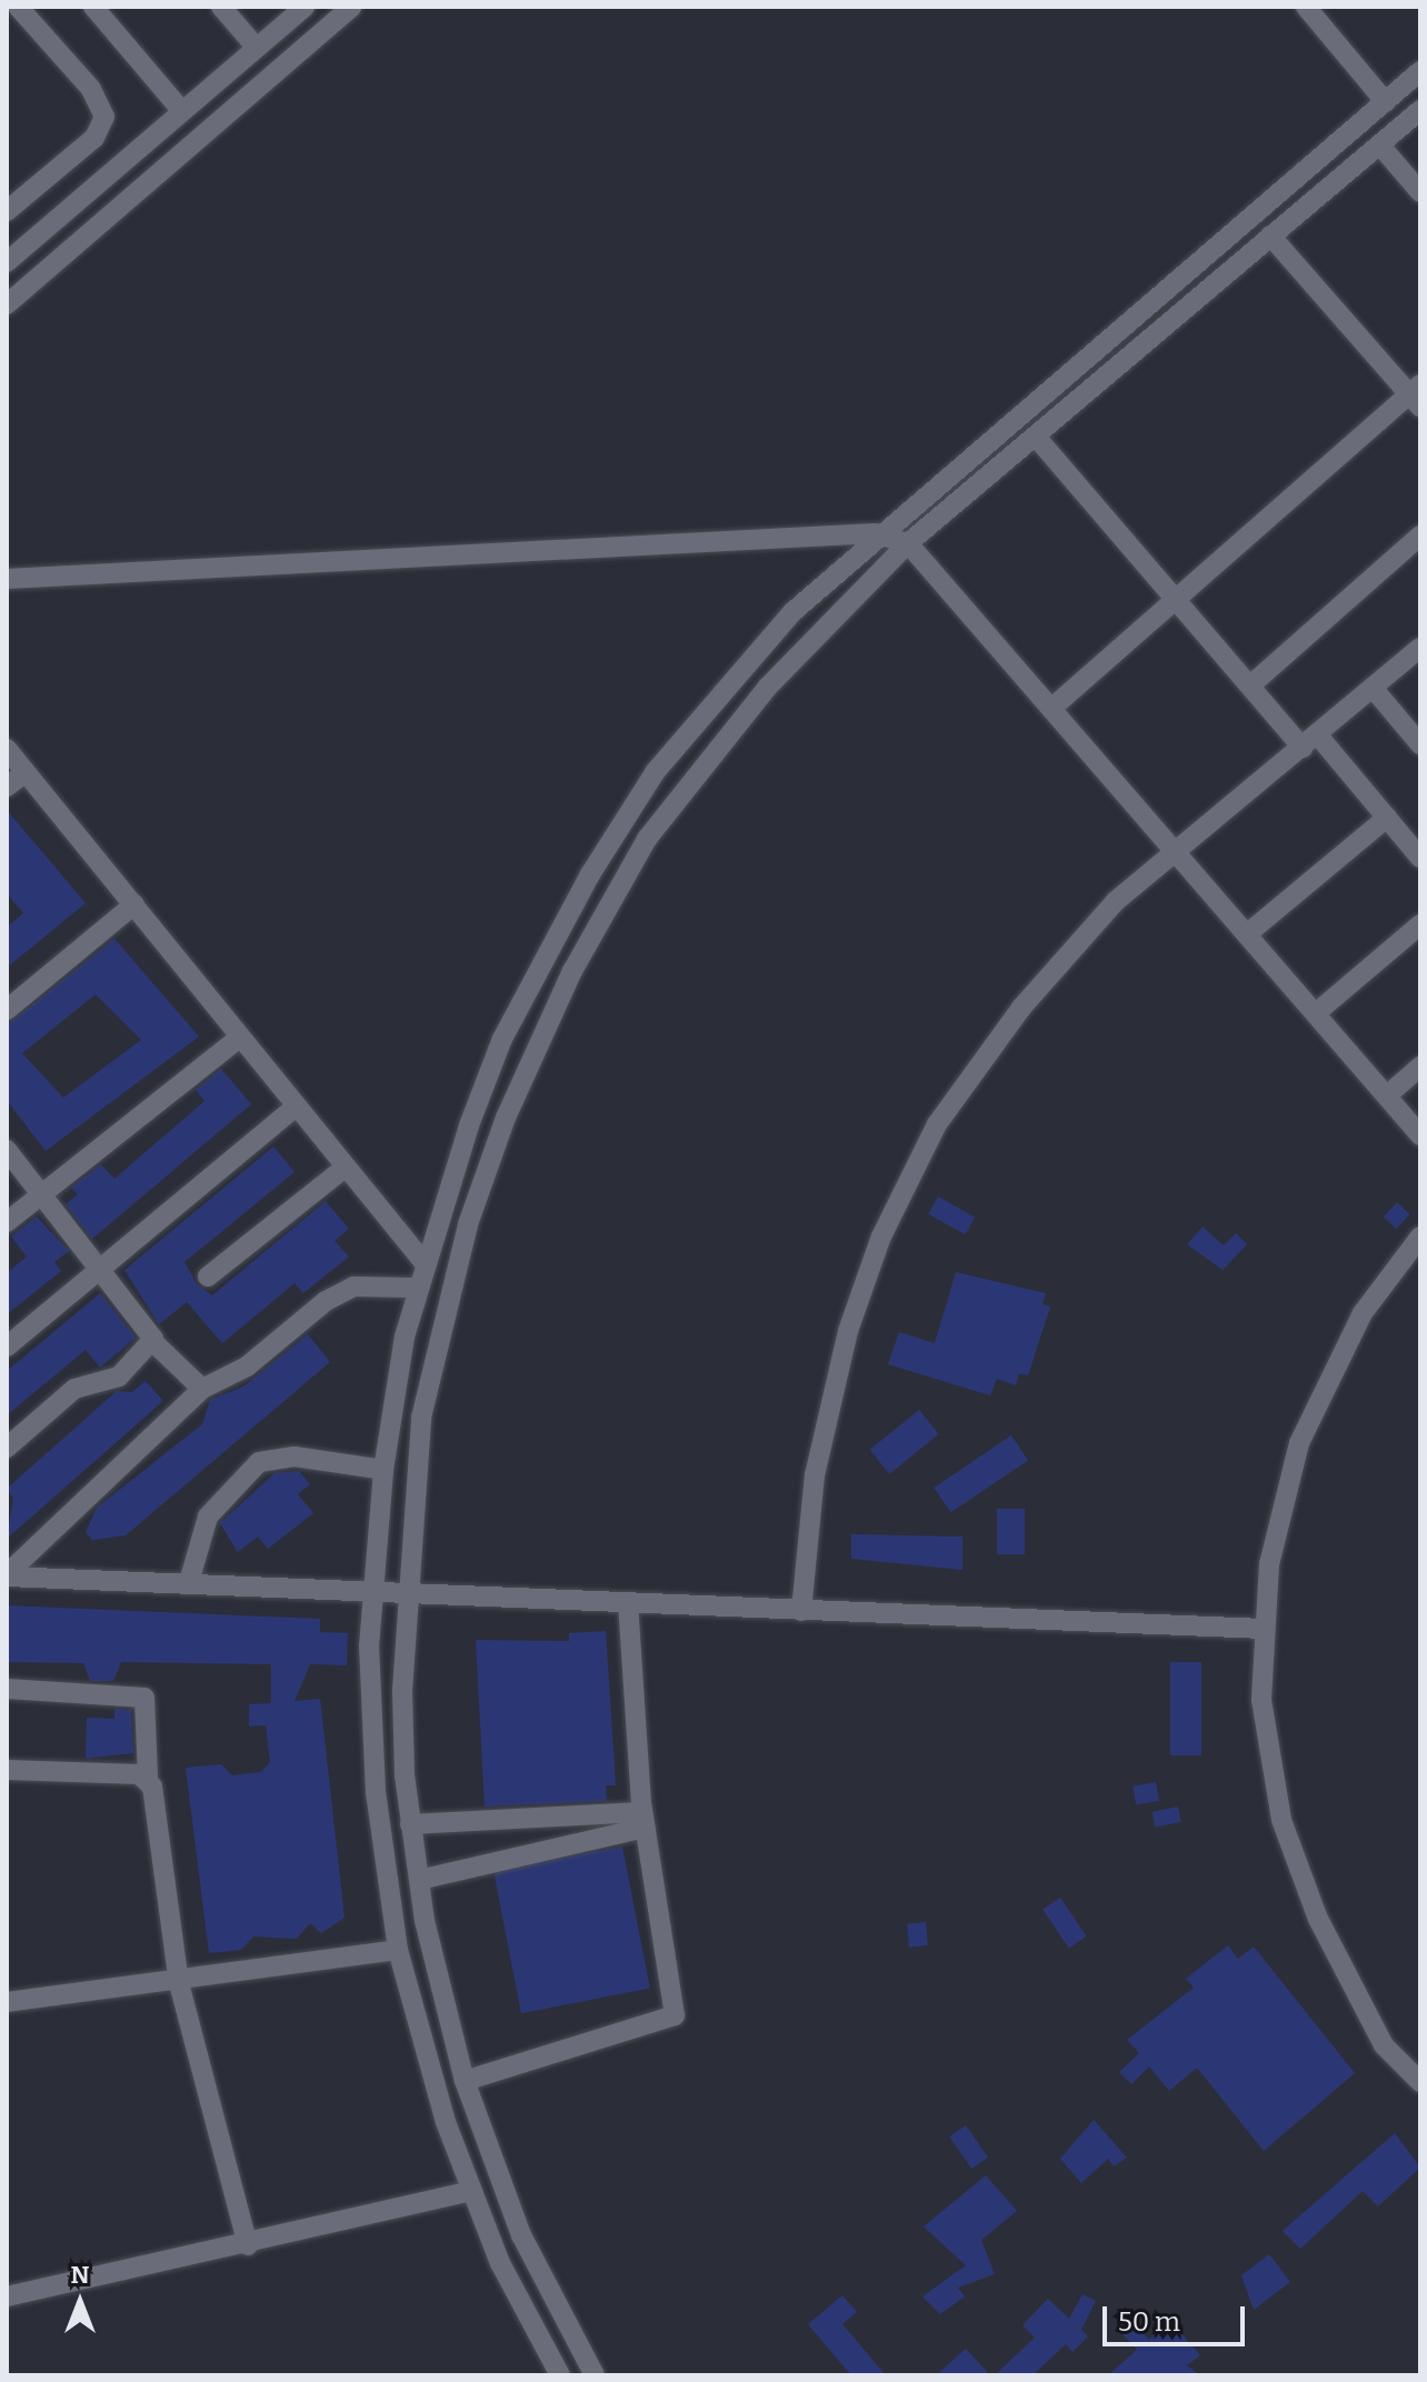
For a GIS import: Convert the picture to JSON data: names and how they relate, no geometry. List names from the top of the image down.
{
  "scale_bar": "50 m",
  "north": "top"
}
